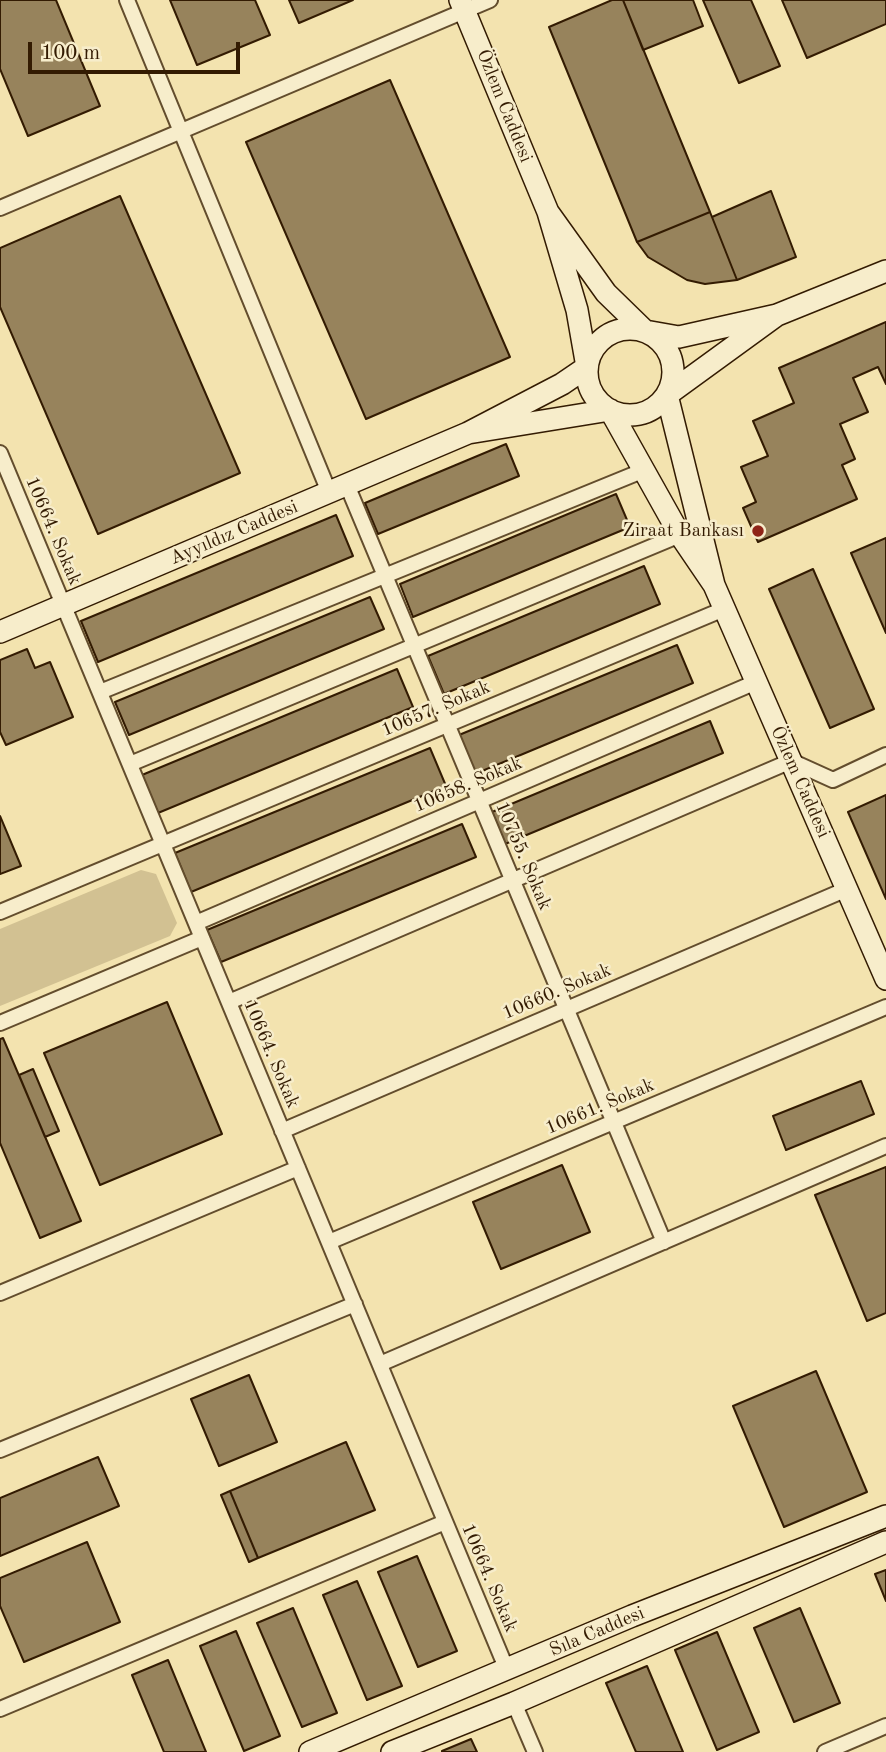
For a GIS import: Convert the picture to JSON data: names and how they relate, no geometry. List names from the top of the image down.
{
  "streets": {
    "street": [
      "Özlem Caddesi",
      "10664. Sokak",
      "Ayyıldız Caddesi",
      "10657. Sokak",
      "10658. Sokak",
      "10755. Sokak",
      "10660. Sokak",
      "10661. Sokak",
      "Sıla Caddesi"
    ]
  },
  "crossings": [
    ["Özlem Caddesi", "Ayyıldız Caddesi"],
    ["Özlem Caddesi", "10657. Sokak"],
    ["Özlem Caddesi", "10658. Sokak"],
    ["Özlem Caddesi", "10660. Sokak"],
    ["10664. Sokak", "Ayyıldız Caddesi"],
    ["10664. Sokak", "10657. Sokak"],
    ["10664. Sokak", "10658. Sokak"],
    ["10664. Sokak", "10660. Sokak"],
    ["10664. Sokak", "10661. Sokak"],
    ["10664. Sokak", "Sıla Caddesi"],
    ["Ayyıldız Caddesi", "10755. Sokak"],
    ["10657. Sokak", "10755. Sokak"],
    ["10658. Sokak", "10755. Sokak"],
    ["10755. Sokak", "10660. Sokak"],
    ["10755. Sokak", "10661. Sokak"]
  ],
  "places": ["Ziraat Bankası"],
  "scale_bar": "100 m"
}
